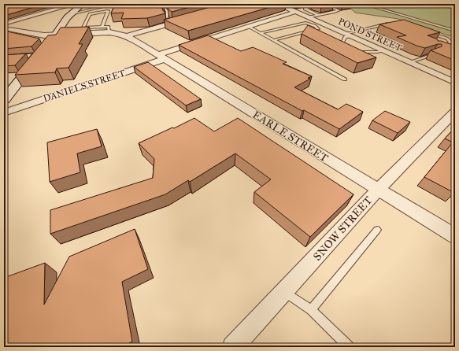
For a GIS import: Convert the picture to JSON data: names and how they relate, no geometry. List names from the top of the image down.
{
  "streets": {
    "street": [
      "POND STREET",
      "DANIELS STREET",
      "EARLE STREET",
      "SNOW STREET"
    ]
  },
  "crossings": [
    ["POND STREET", "DANIELS STREET"],
    ["DANIELS STREET", "EARLE STREET"],
    ["EARLE STREET", "SNOW STREET"]
  ]
}
